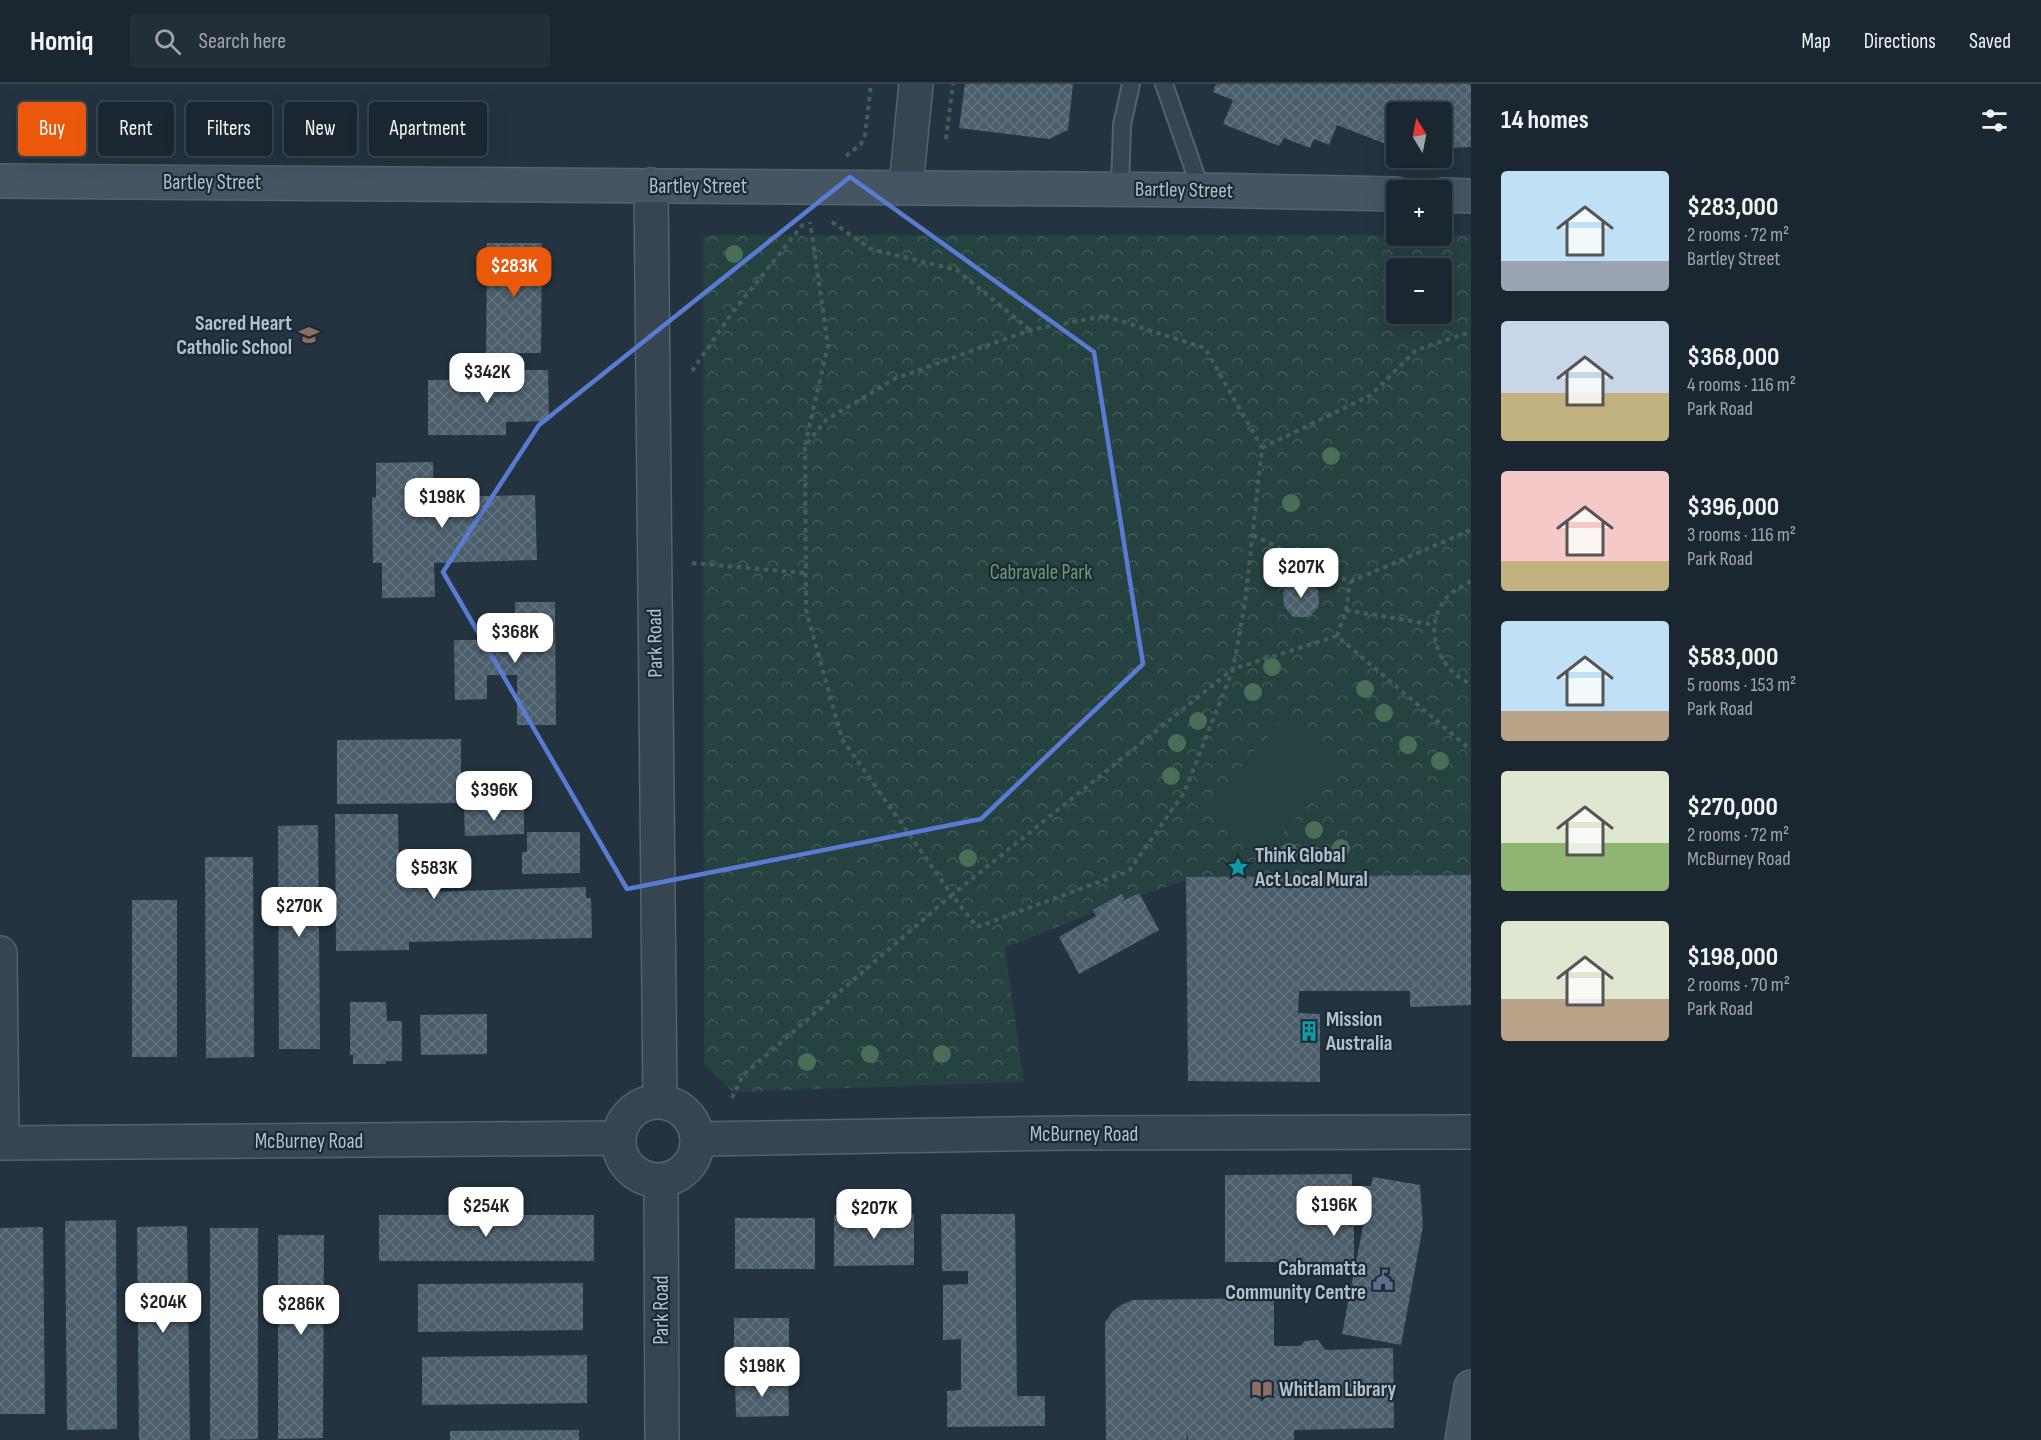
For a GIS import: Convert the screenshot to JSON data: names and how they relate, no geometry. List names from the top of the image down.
{
  "streets": {
    "main road": ["Bartley Street"],
    "street": ["Park Road", "McBurney Road"]
  },
  "crossings": [
    ["Bartley Street", "Park Road"],
    ["Park Road", "McBurney Road"]
  ],
  "parks": ["Cabravale Park"],
  "places": {
    "school or university": ["Sacred Heart Catholic School"],
    "place": ["Think Global Act Local Mural"],
    "building": ["Mission Australia"],
    "public building": ["Cabramatta Community Centre"],
    "library": ["Whitlam Library"]
  },
  "north": "top",
  "page": {
    "header": "Homiq",
    "search": "Search here",
    "nav": ["Map", "Directions", "Saved"],
    "heading": "14 homes",
    "map_buttons": ["+", "−"],
    "chip": [
      "Buy",
      "Rent",
      "Filters",
      "New",
      "Apartment"
    ],
    "list": [
      {
        "name": "$283,000",
        "note": "2 rooms · 72 m² · Bartley Street"
      },
      {
        "name": "$368,000",
        "note": "4 rooms · 116 m² · Park Road"
      },
      {
        "name": "$396,000",
        "note": "3 rooms · 116 m² · Park Road"
      },
      {
        "name": "$583,000",
        "note": "5 rooms · 153 m² · Park Road"
      },
      {
        "name": "$270,000",
        "note": "2 rooms · 72 m² · McBurney Road"
      },
      {
        "name": "$198,000",
        "note": "2 rooms · 70 m² · Park Road"
      }
    ],
    "price": [
      "$283K",
      "$342K",
      "$198K",
      "$207K",
      "$368K",
      "$396K",
      "$583K",
      "$270K",
      "$196K",
      "$254K",
      "$207K",
      "$204K",
      "$286K",
      "$198K"
    ]
  }
}
